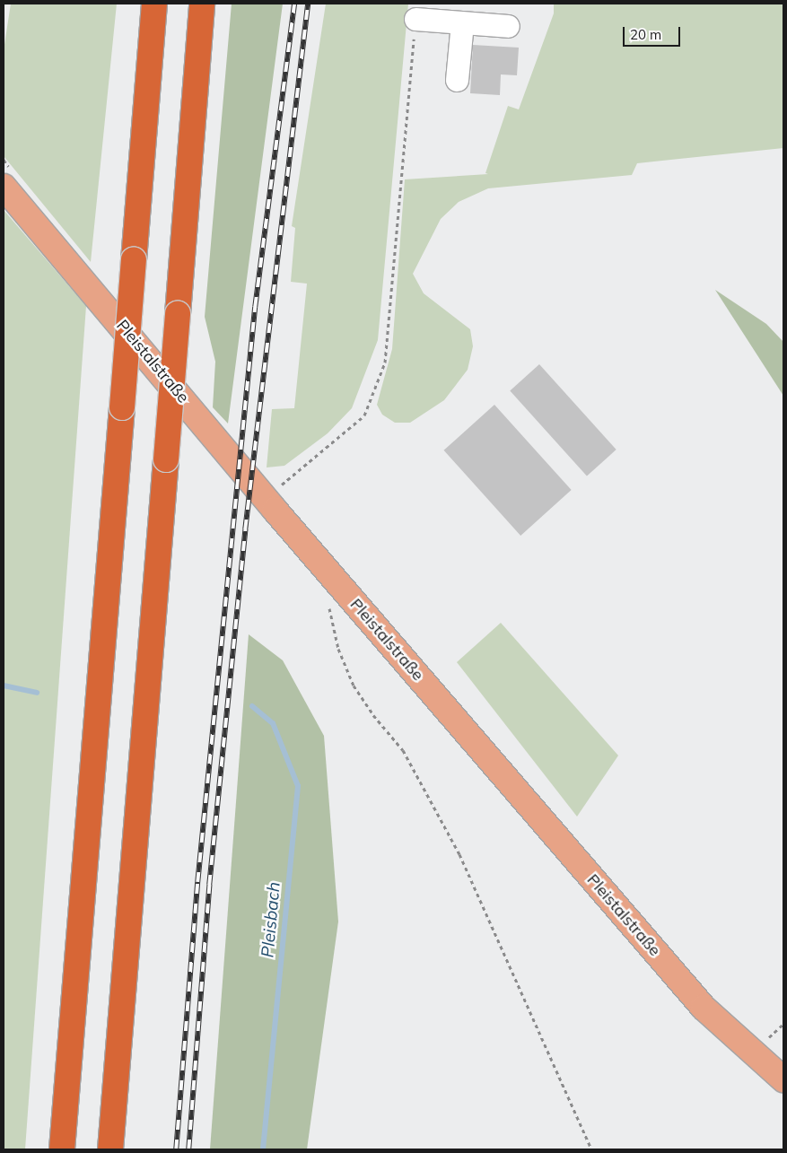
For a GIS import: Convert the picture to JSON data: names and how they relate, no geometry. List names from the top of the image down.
{
  "streets": {
    "main road": ["Pleistalstraße"]
  },
  "water": ["Pleisbach"],
  "scale_bar": "20 m"
}
